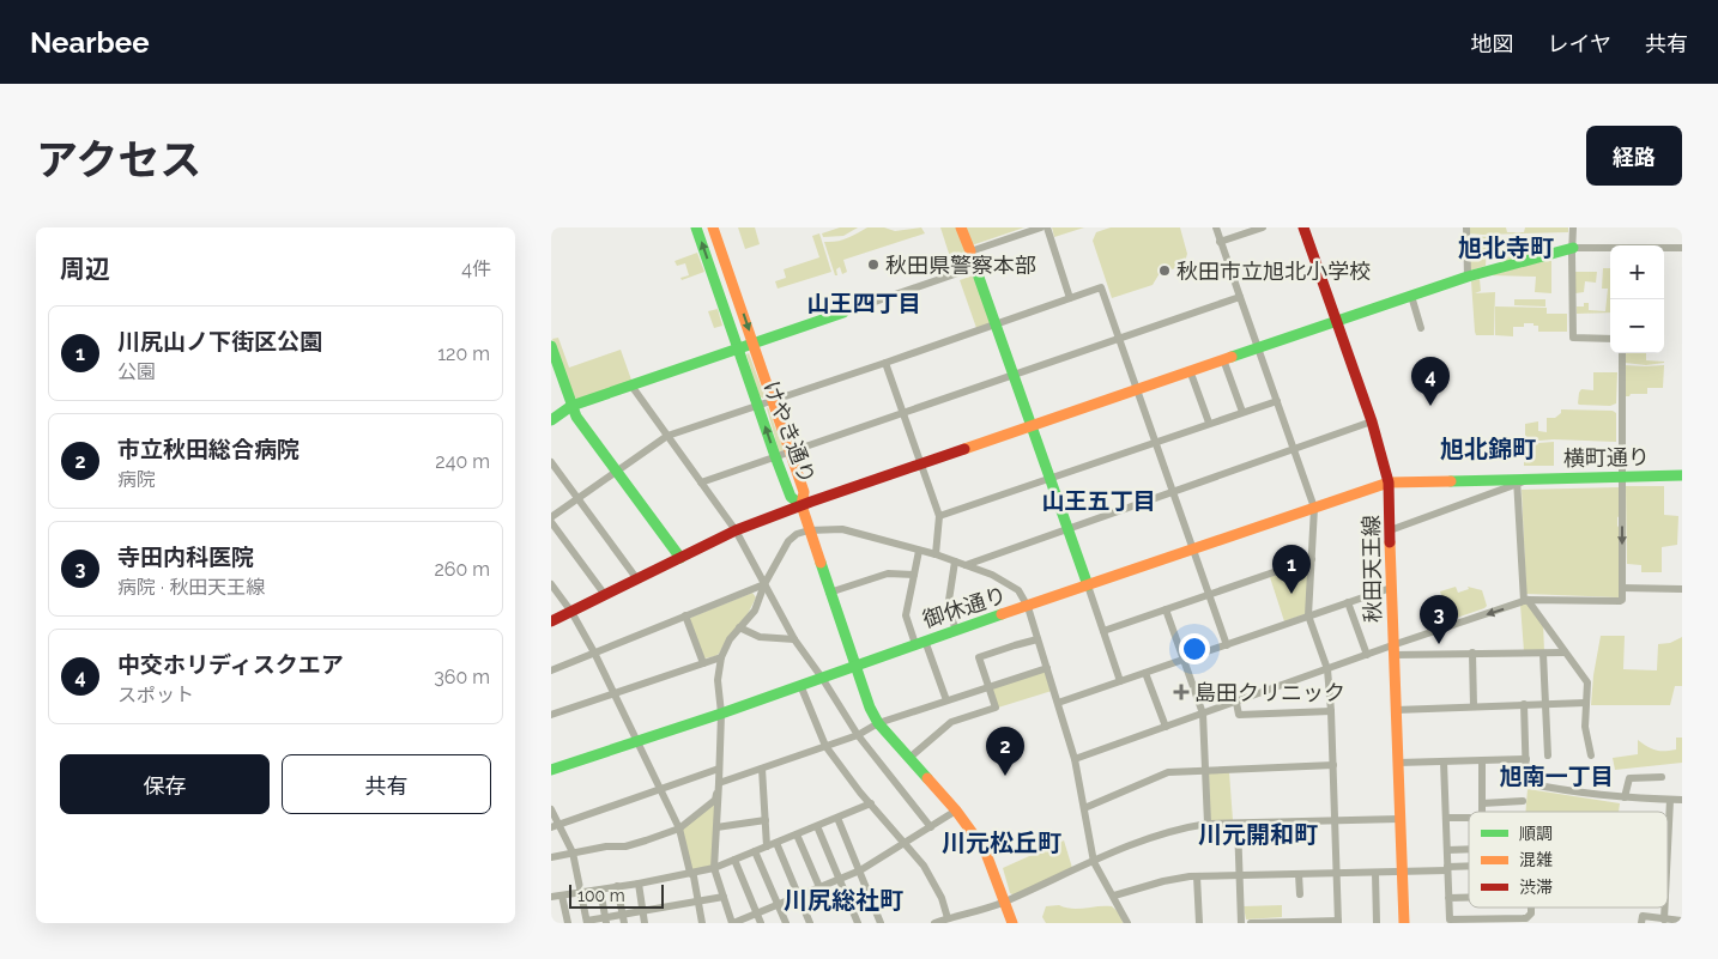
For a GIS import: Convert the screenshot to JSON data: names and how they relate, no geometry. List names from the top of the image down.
{
  "streets": {
    "street": [
      "けやき通り",
      "横町通り",
      "秋田天王線",
      "御休通り"
    ]
  },
  "crossings": [
    ["横町通り", "秋田天王線"],
    ["横町通り", "御休通り"],
    ["秋田天王線", "御休通り"]
  ],
  "districts": [
    "旭北寺町",
    "山王四丁目",
    "旭北錦町",
    "山王五丁目",
    "旭南一丁目",
    "川元開和町",
    "川元松丘町",
    "川尻総社町"
  ],
  "places": {
    "other": ["秋田県警察本部", "秋田市立旭北小学校"],
    "health": ["島田クリニック"]
  },
  "legend": ["順調", "混雑", "渋滞"],
  "scale_bar": "100 m",
  "page": {
    "header": "Nearbee",
    "nav": ["地図", "レイヤ", "共有"],
    "title": "アクセス",
    "buttons": [
      "経路",
      ["保存", "共有"]
    ],
    "heading": ["周辺", "4件"],
    "map_buttons": ["+", "−"],
    "list": [
      {
        "mark": "1",
        "name": "川尻山ノ下街区公園",
        "note": "公園",
        "value": "120 m"
      },
      {
        "mark": "2",
        "name": "市立秋田総合病院",
        "note": "病院",
        "value": "240 m"
      },
      {
        "mark": "3",
        "name": "寺田内科医院",
        "note": "病院 · 秋田天王線",
        "value": "260 m"
      },
      {
        "mark": "4",
        "name": "中交ホリディスクエア",
        "note": "スポット",
        "value": "360 m"
      }
    ],
    "pins": [
      "4",
      "1",
      "3",
      "2"
    ],
    "scale": "100 m"
  }
}
